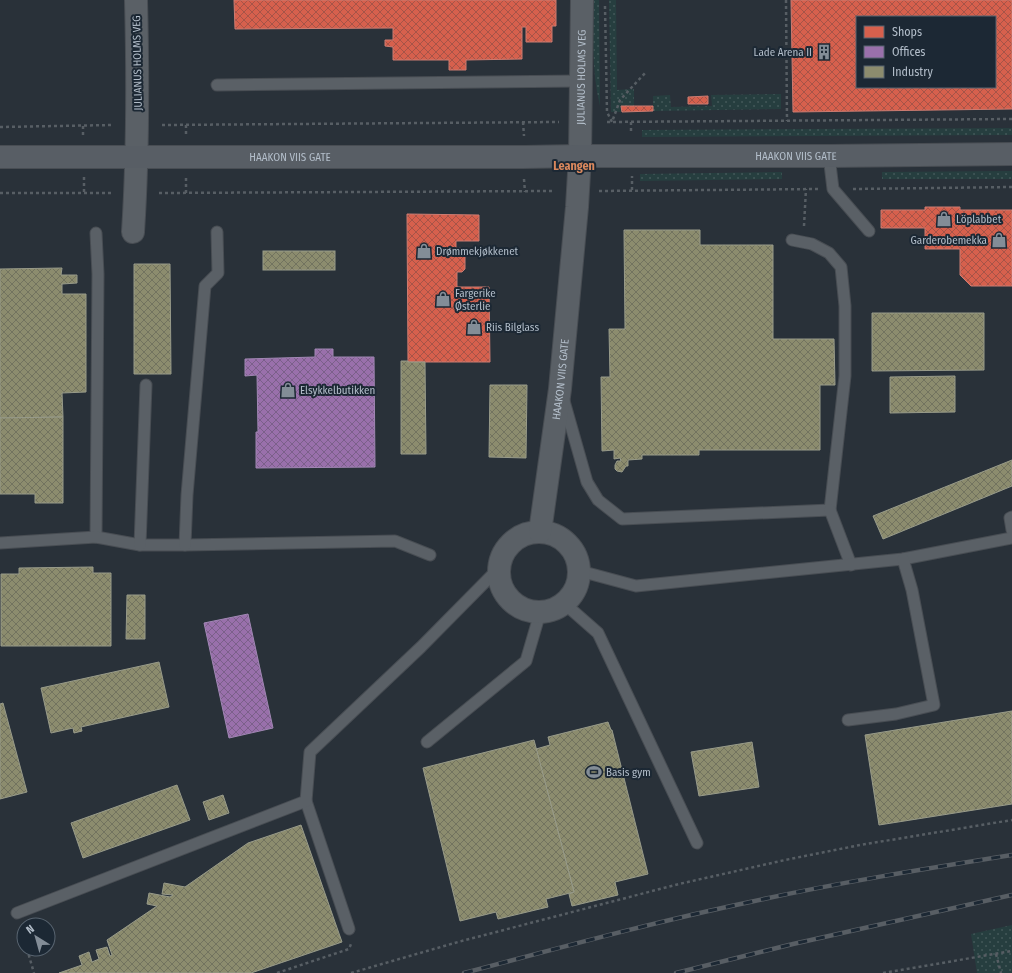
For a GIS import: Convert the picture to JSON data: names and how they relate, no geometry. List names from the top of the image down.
{
  "streets": {
    "main road": ["HAAKON VIIS GATE"],
    "street": ["JULIANUS HOLMS VEG"]
  },
  "crossings": [
    ["JULIANUS HOLMS VEG", "HAAKON VIIS GATE"]
  ],
  "districts": ["Leangen"],
  "places": {
    "building": ["Lade Arena II"],
    "shop": [
      "Löplabbet",
      "Garderobemekka",
      "Drømmekjøkkenet",
      "Fargerike Østerlie",
      "Riis Bilglass",
      "Elsykkelbutikken"
    ],
    "sports": ["Basis gym"]
  },
  "legend": ["Shops", "Offices", "Industry"],
  "north": "top left"
}
